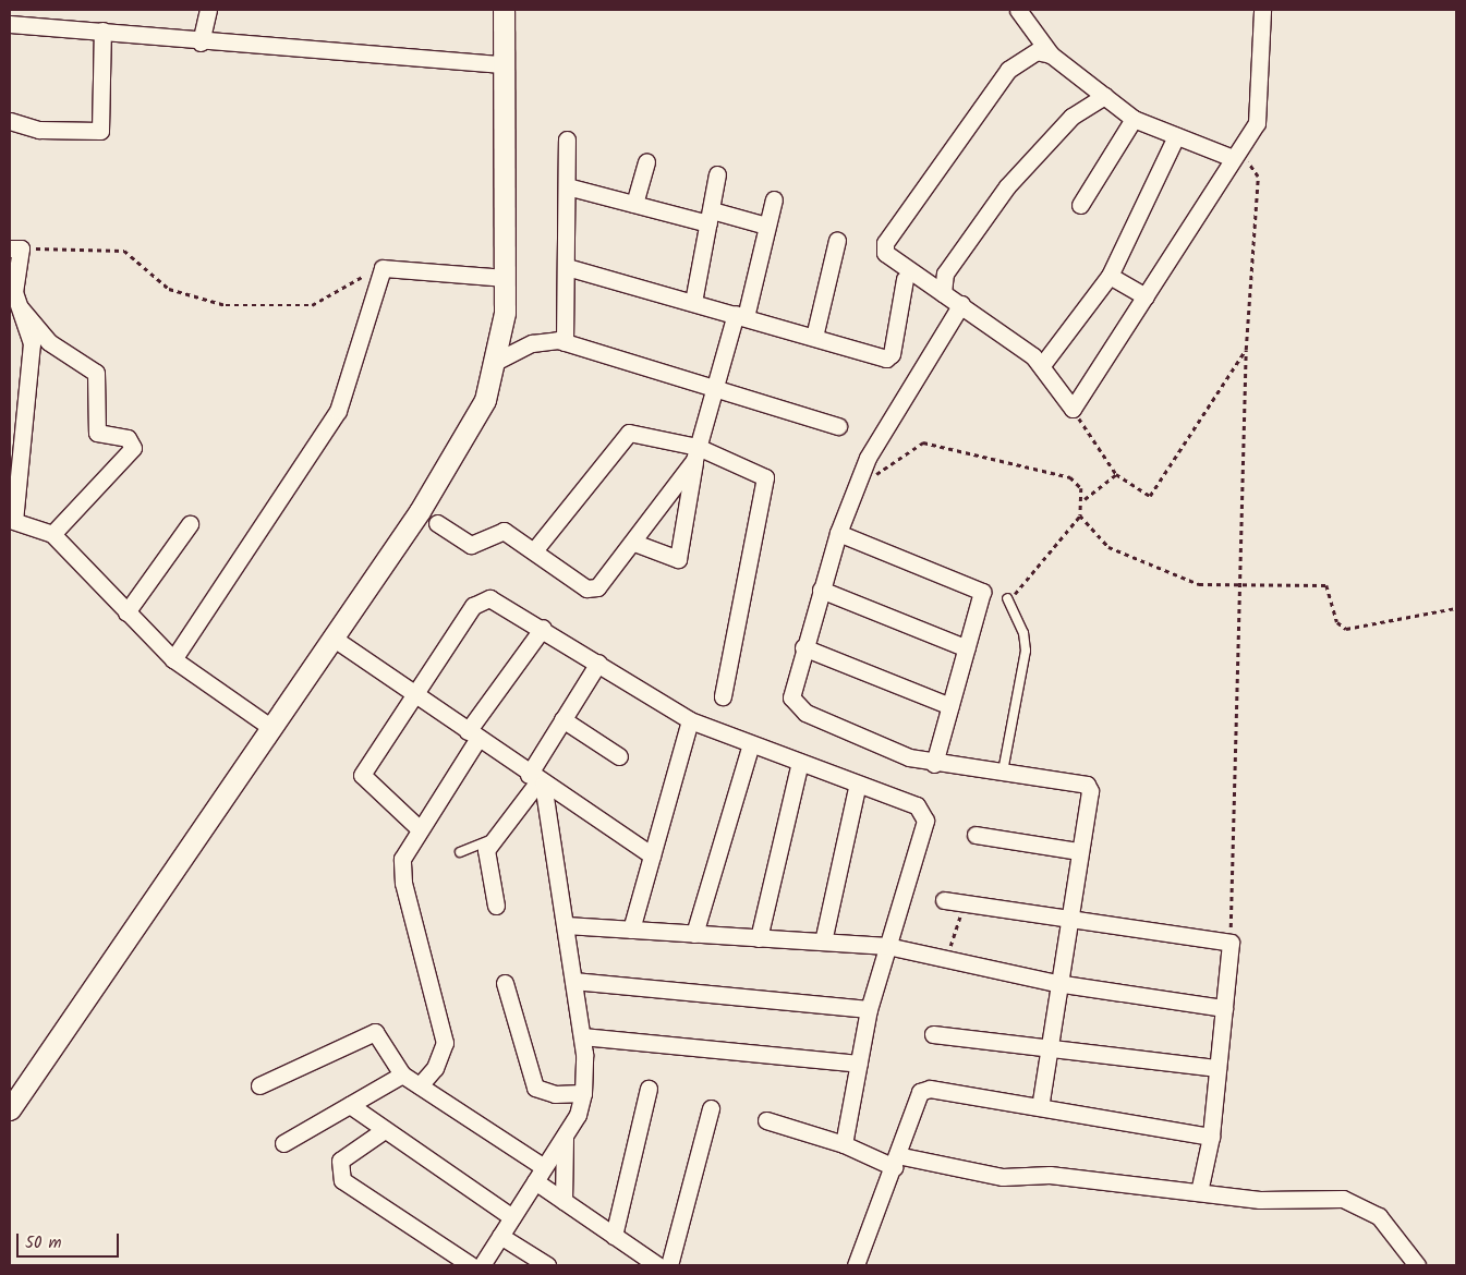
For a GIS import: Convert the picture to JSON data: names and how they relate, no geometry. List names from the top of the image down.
{
  "scale_bar": "50 m"
}
